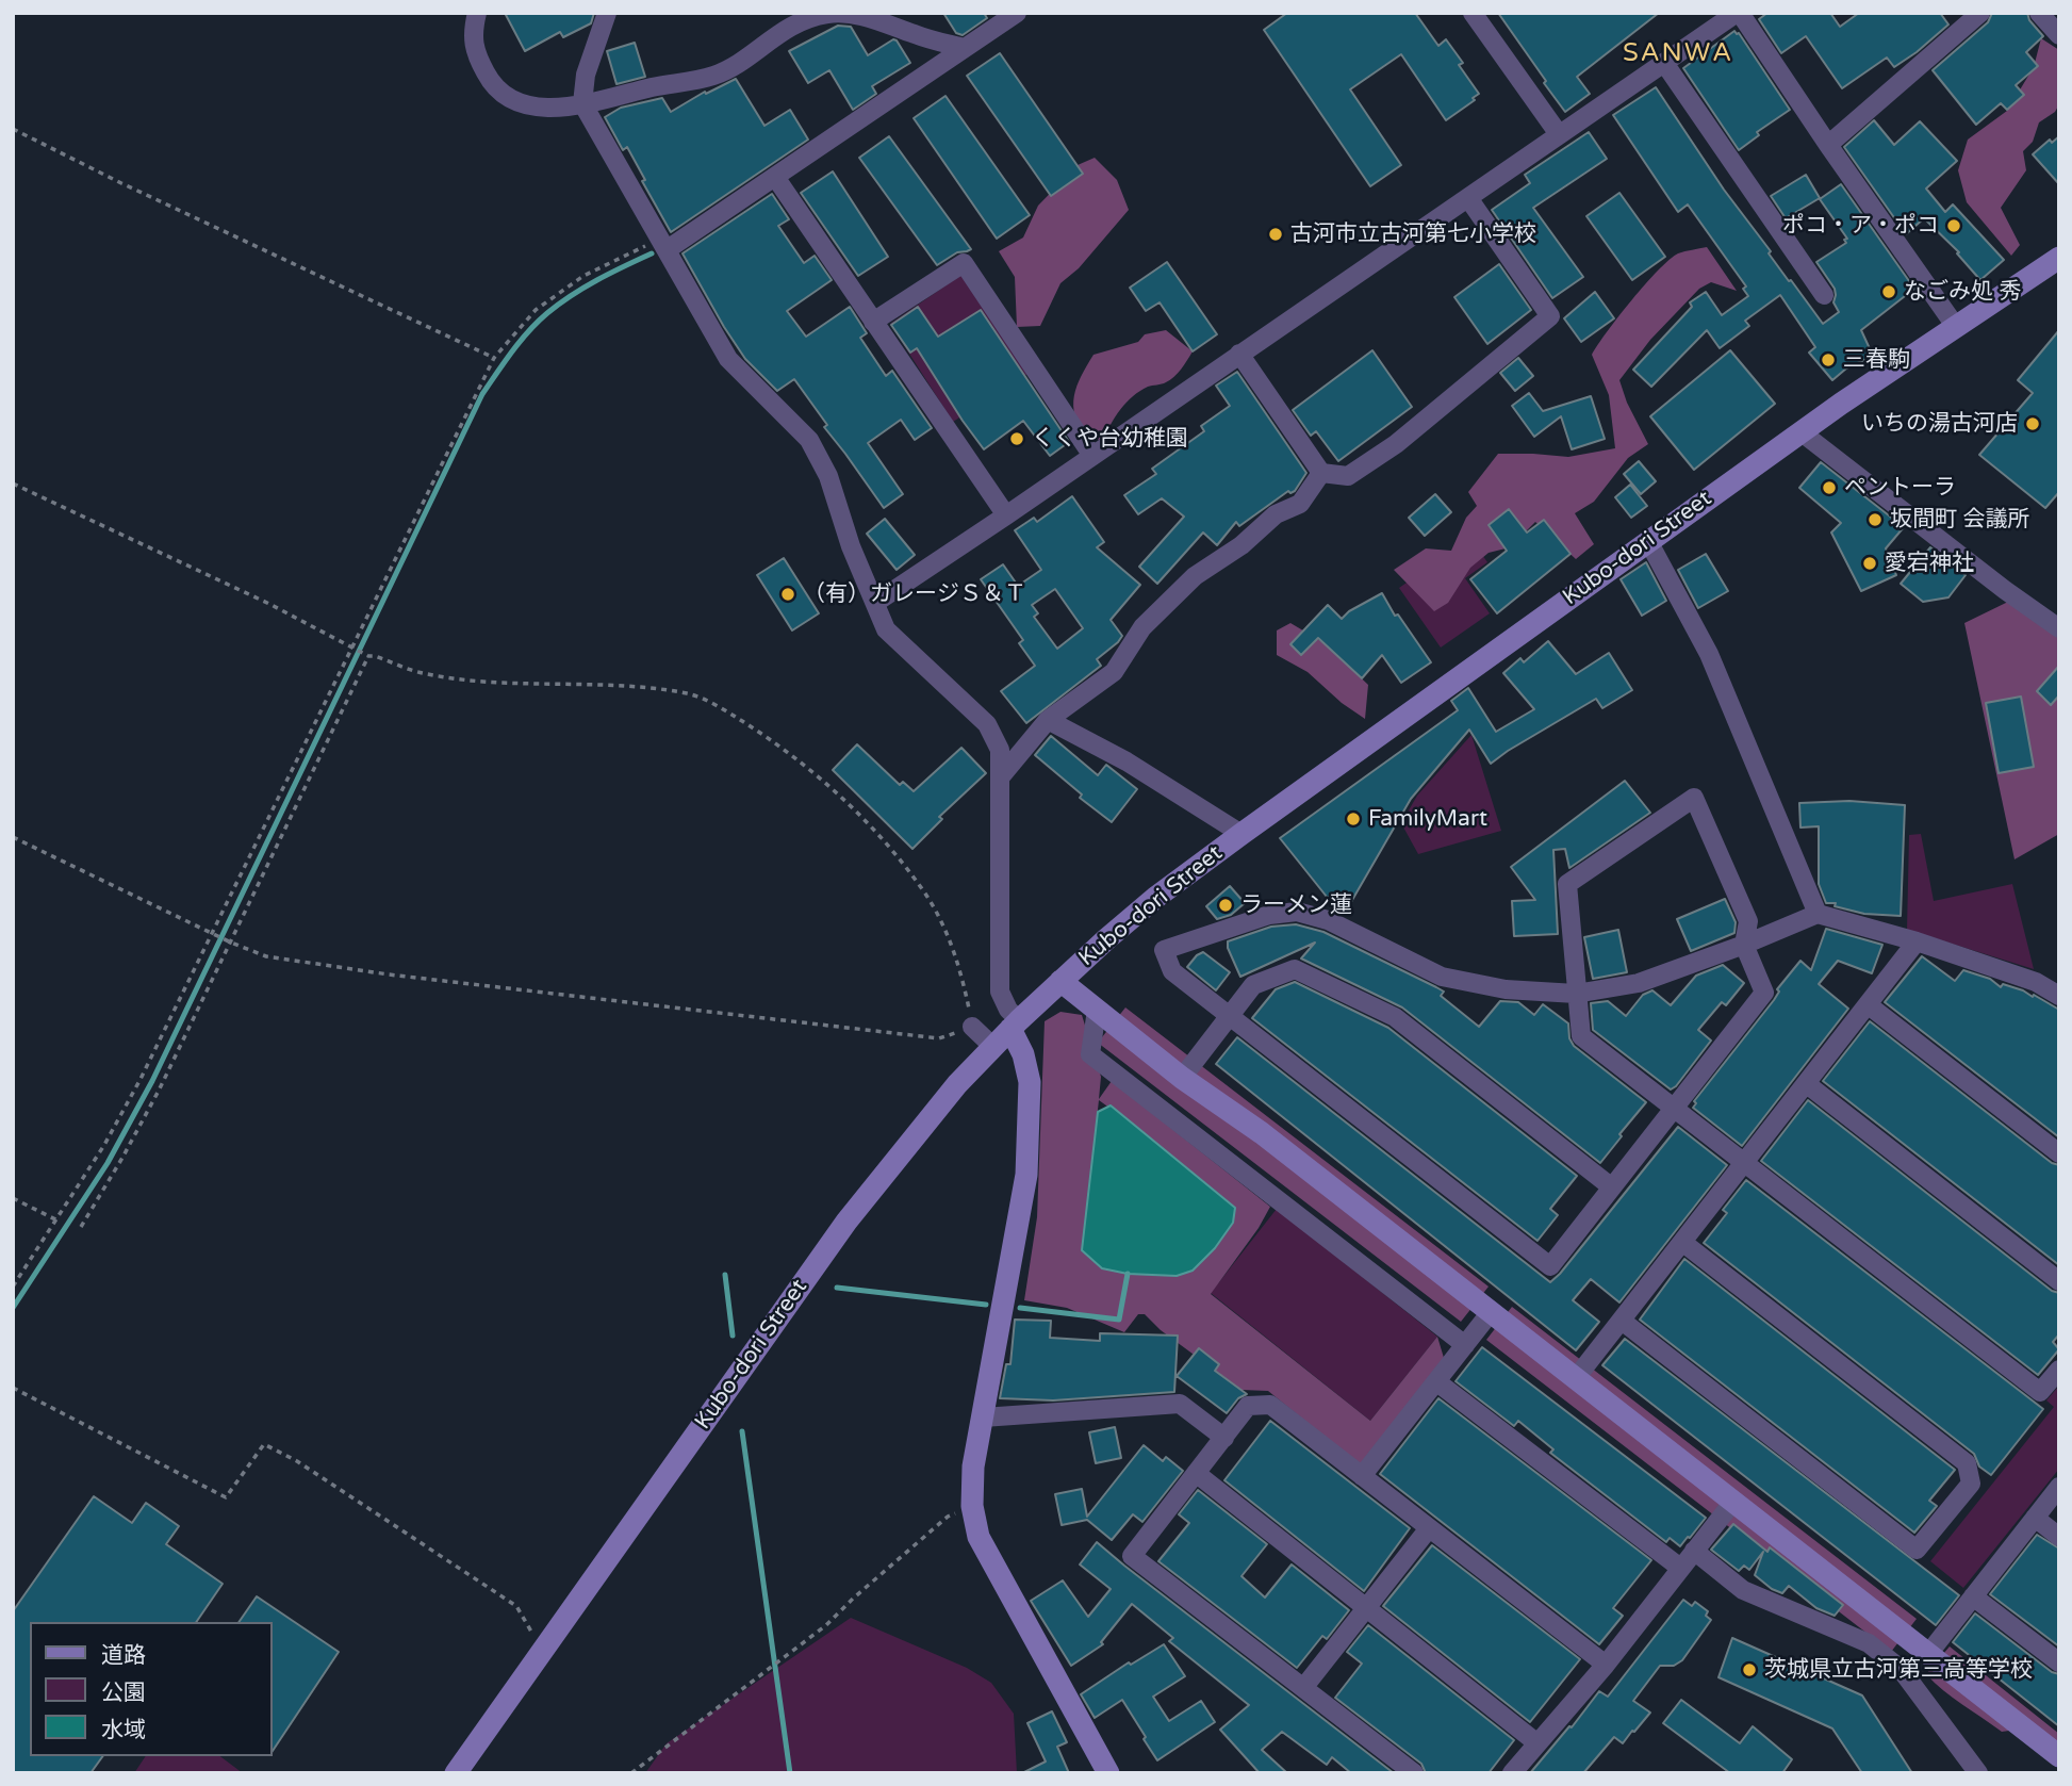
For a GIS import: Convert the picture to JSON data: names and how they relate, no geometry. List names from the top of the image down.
{
  "streets": {
    "street": ["Kubo-dori Street"]
  },
  "districts": ["SANWA"],
  "places": [
    "ポコ・ア・ポコ",
    "古河市立古河第七小学校",
    "なごみ処 秀",
    "三春駒",
    "いちの湯古河店",
    "くくや台幼稚園",
    "ペントーラ",
    "坂間町 会議所",
    "愛宕神社",
    "（有）ガレージＳ＆Ｔ",
    "FamilyMart",
    "ラーメン蓮",
    "茨城県立古河第三高等学校"
  ],
  "legend": ["道路", "公園", "水域"]
}
